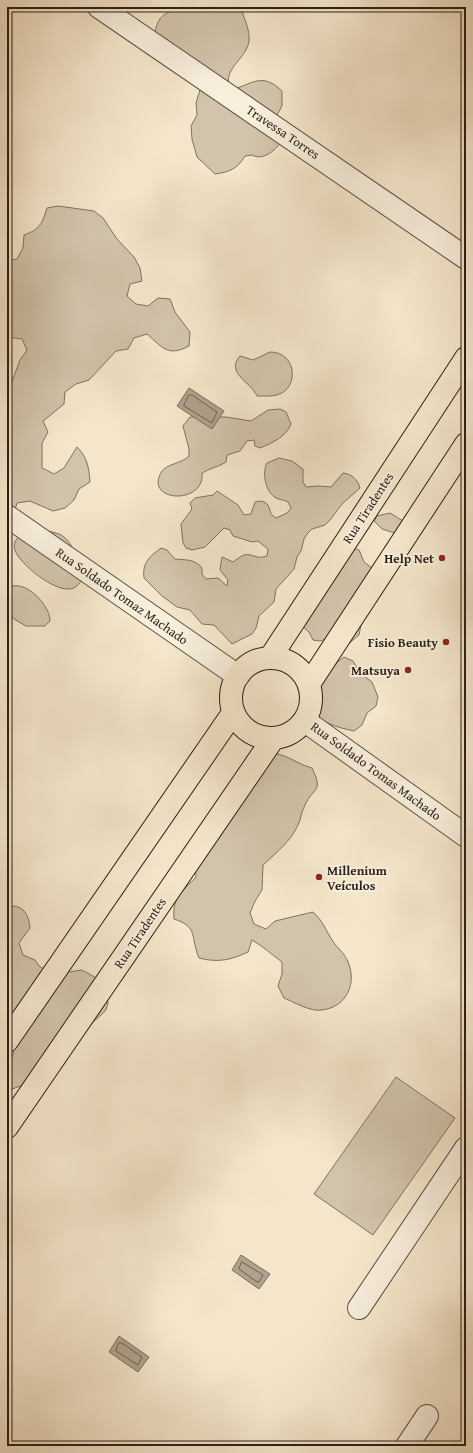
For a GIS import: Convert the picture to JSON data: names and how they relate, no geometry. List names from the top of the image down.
{
  "streets": {
    "main road": ["Rua Tiradentes"],
    "street": ["Travessa Torres", "Rua Soldado Tomaz Machado", "Rua Soldado Tomas Machado"]
  },
  "crossings": [
    ["Rua Tiradentes", "Rua Soldado Tomaz Machado"],
    ["Rua Tiradentes", "Rua Soldado Tomas Machado"],
    ["Rua Soldado Tomaz Machado", "Rua Soldado Tomas Machado"]
  ],
  "places": [
    "Help Net",
    "Fisio Beauty",
    "Matsuya",
    "Millenium Veículos"
  ]
}
